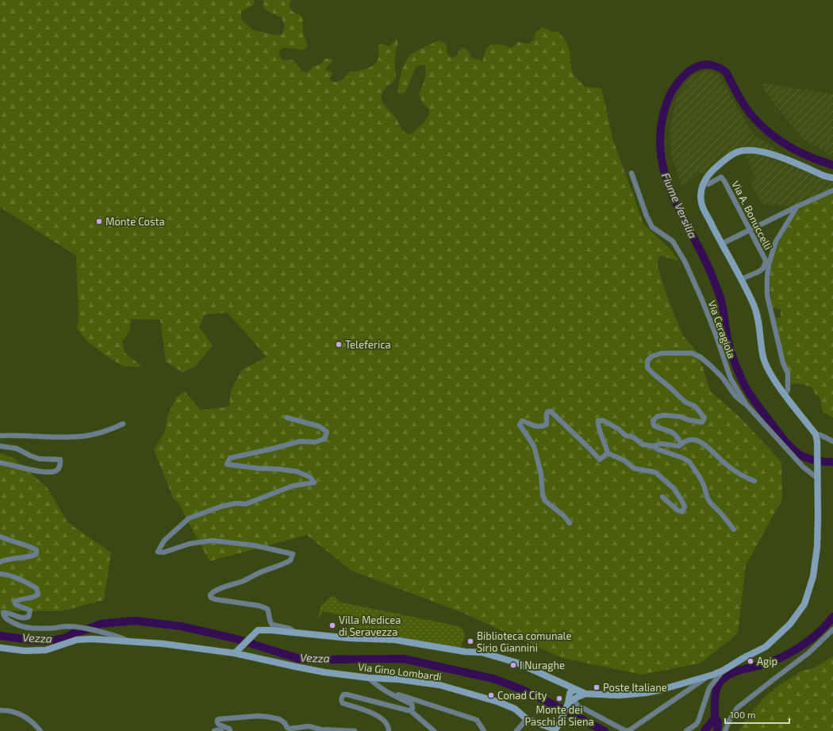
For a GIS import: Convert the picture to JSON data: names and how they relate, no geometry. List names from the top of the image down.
{
  "streets": {
    "main road": ["Via Gino Lombardi"],
    "street": ["Via A. Bonuccelli", "Via Ceragiola"]
  },
  "water": ["Fiume Versilia", "Vezza"],
  "places": [
    "Monte Costa",
    "Teleferica",
    "Villa Medicea di Seravezza",
    "Biblioteca comunale Sirio Giannini",
    "Agip",
    "I Nuraghe",
    "Poste Italiane",
    "Conad City",
    "Monte dei Paschi di Siena"
  ],
  "scale_bar": "100 m"
}
